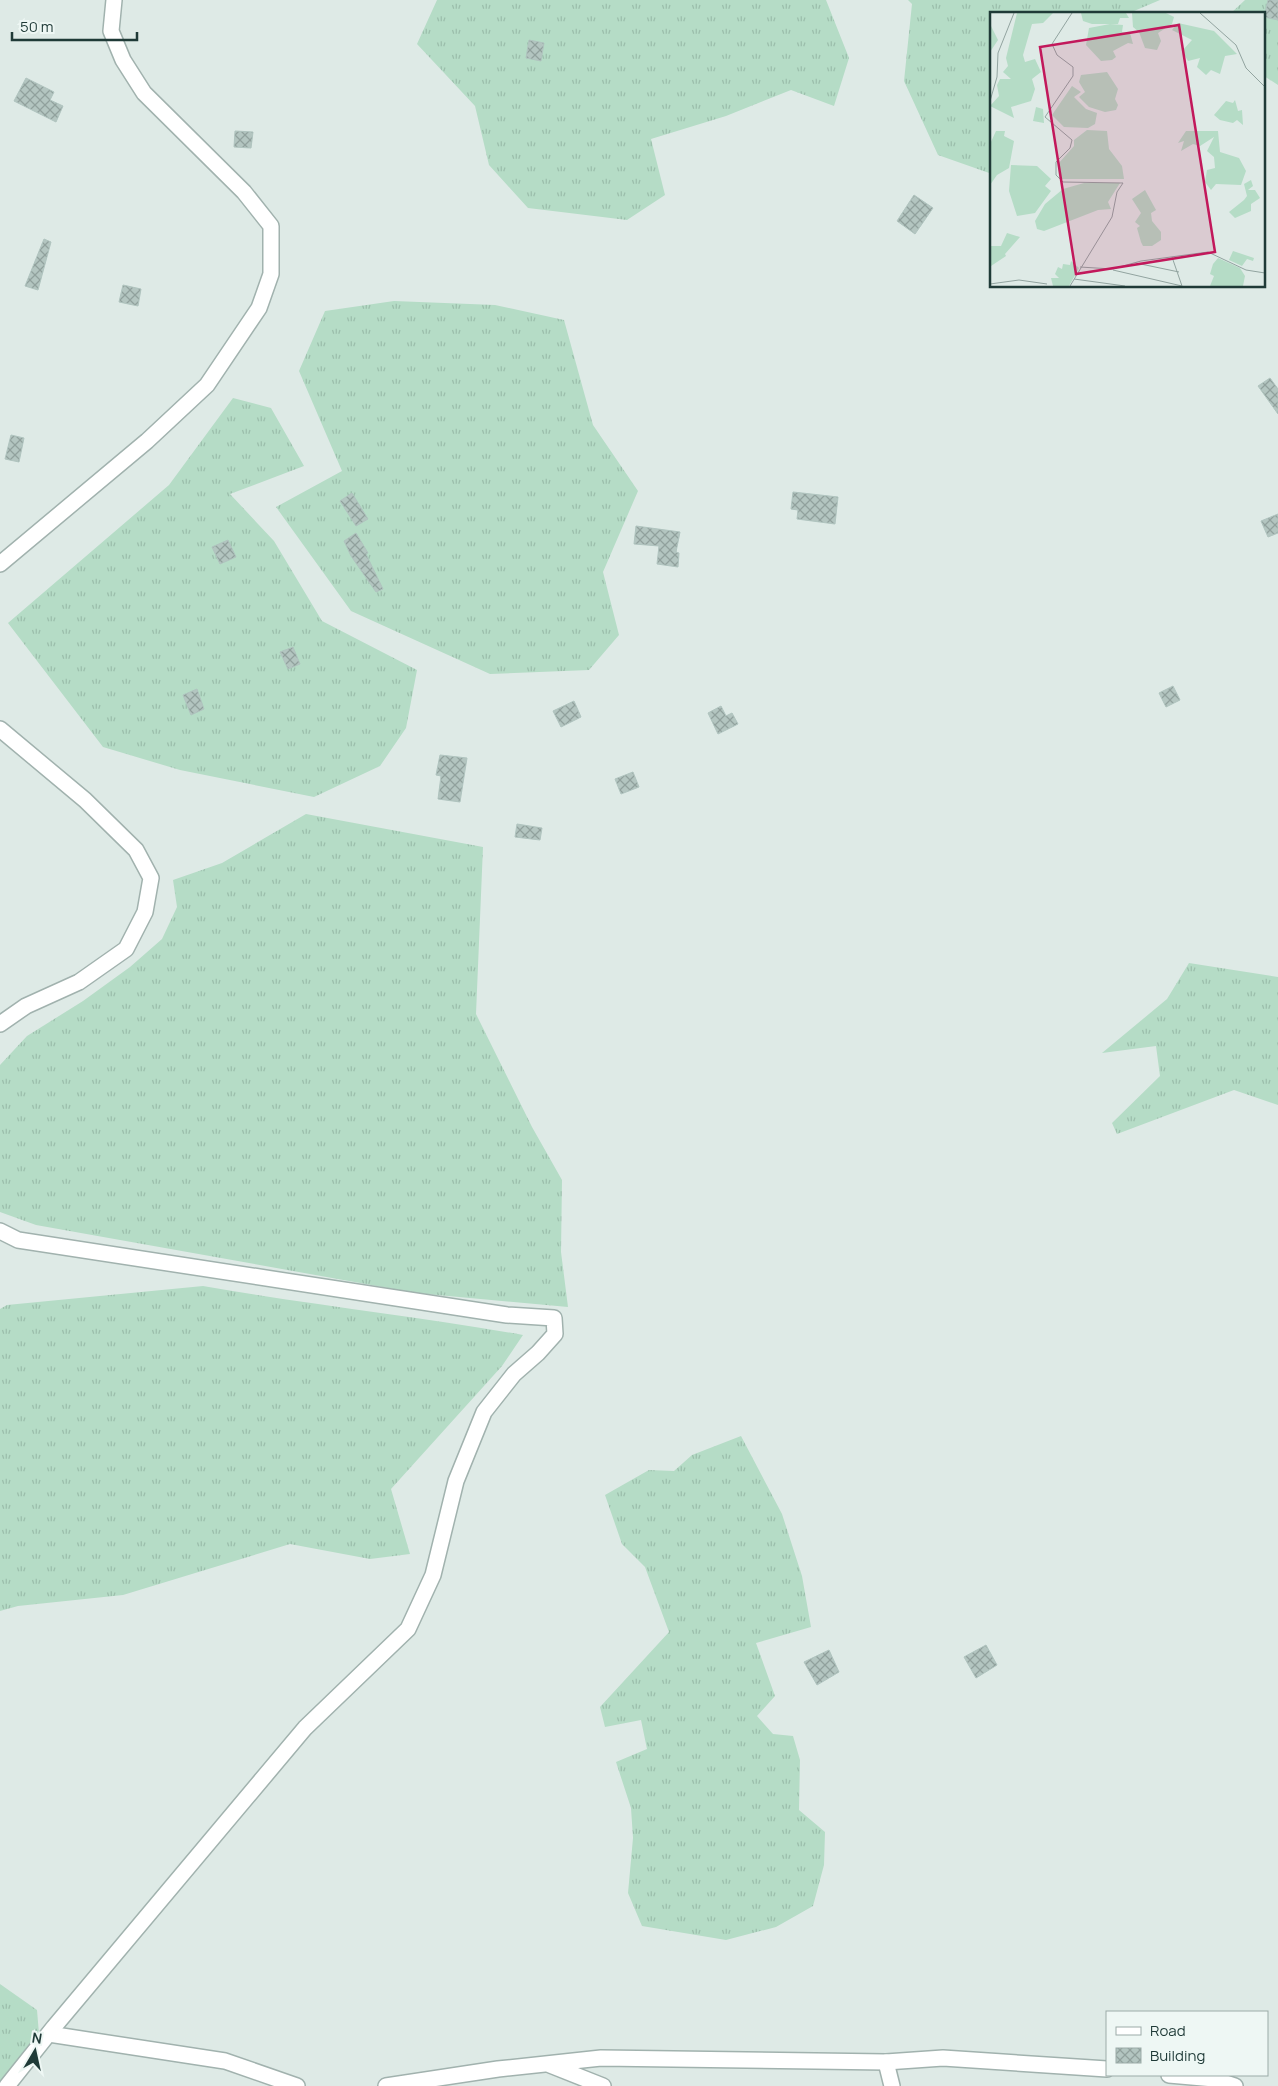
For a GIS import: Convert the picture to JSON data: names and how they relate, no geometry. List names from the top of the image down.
{
  "legend": ["Road", "Building"],
  "scale_bar": "50 m",
  "north": "top"
}
